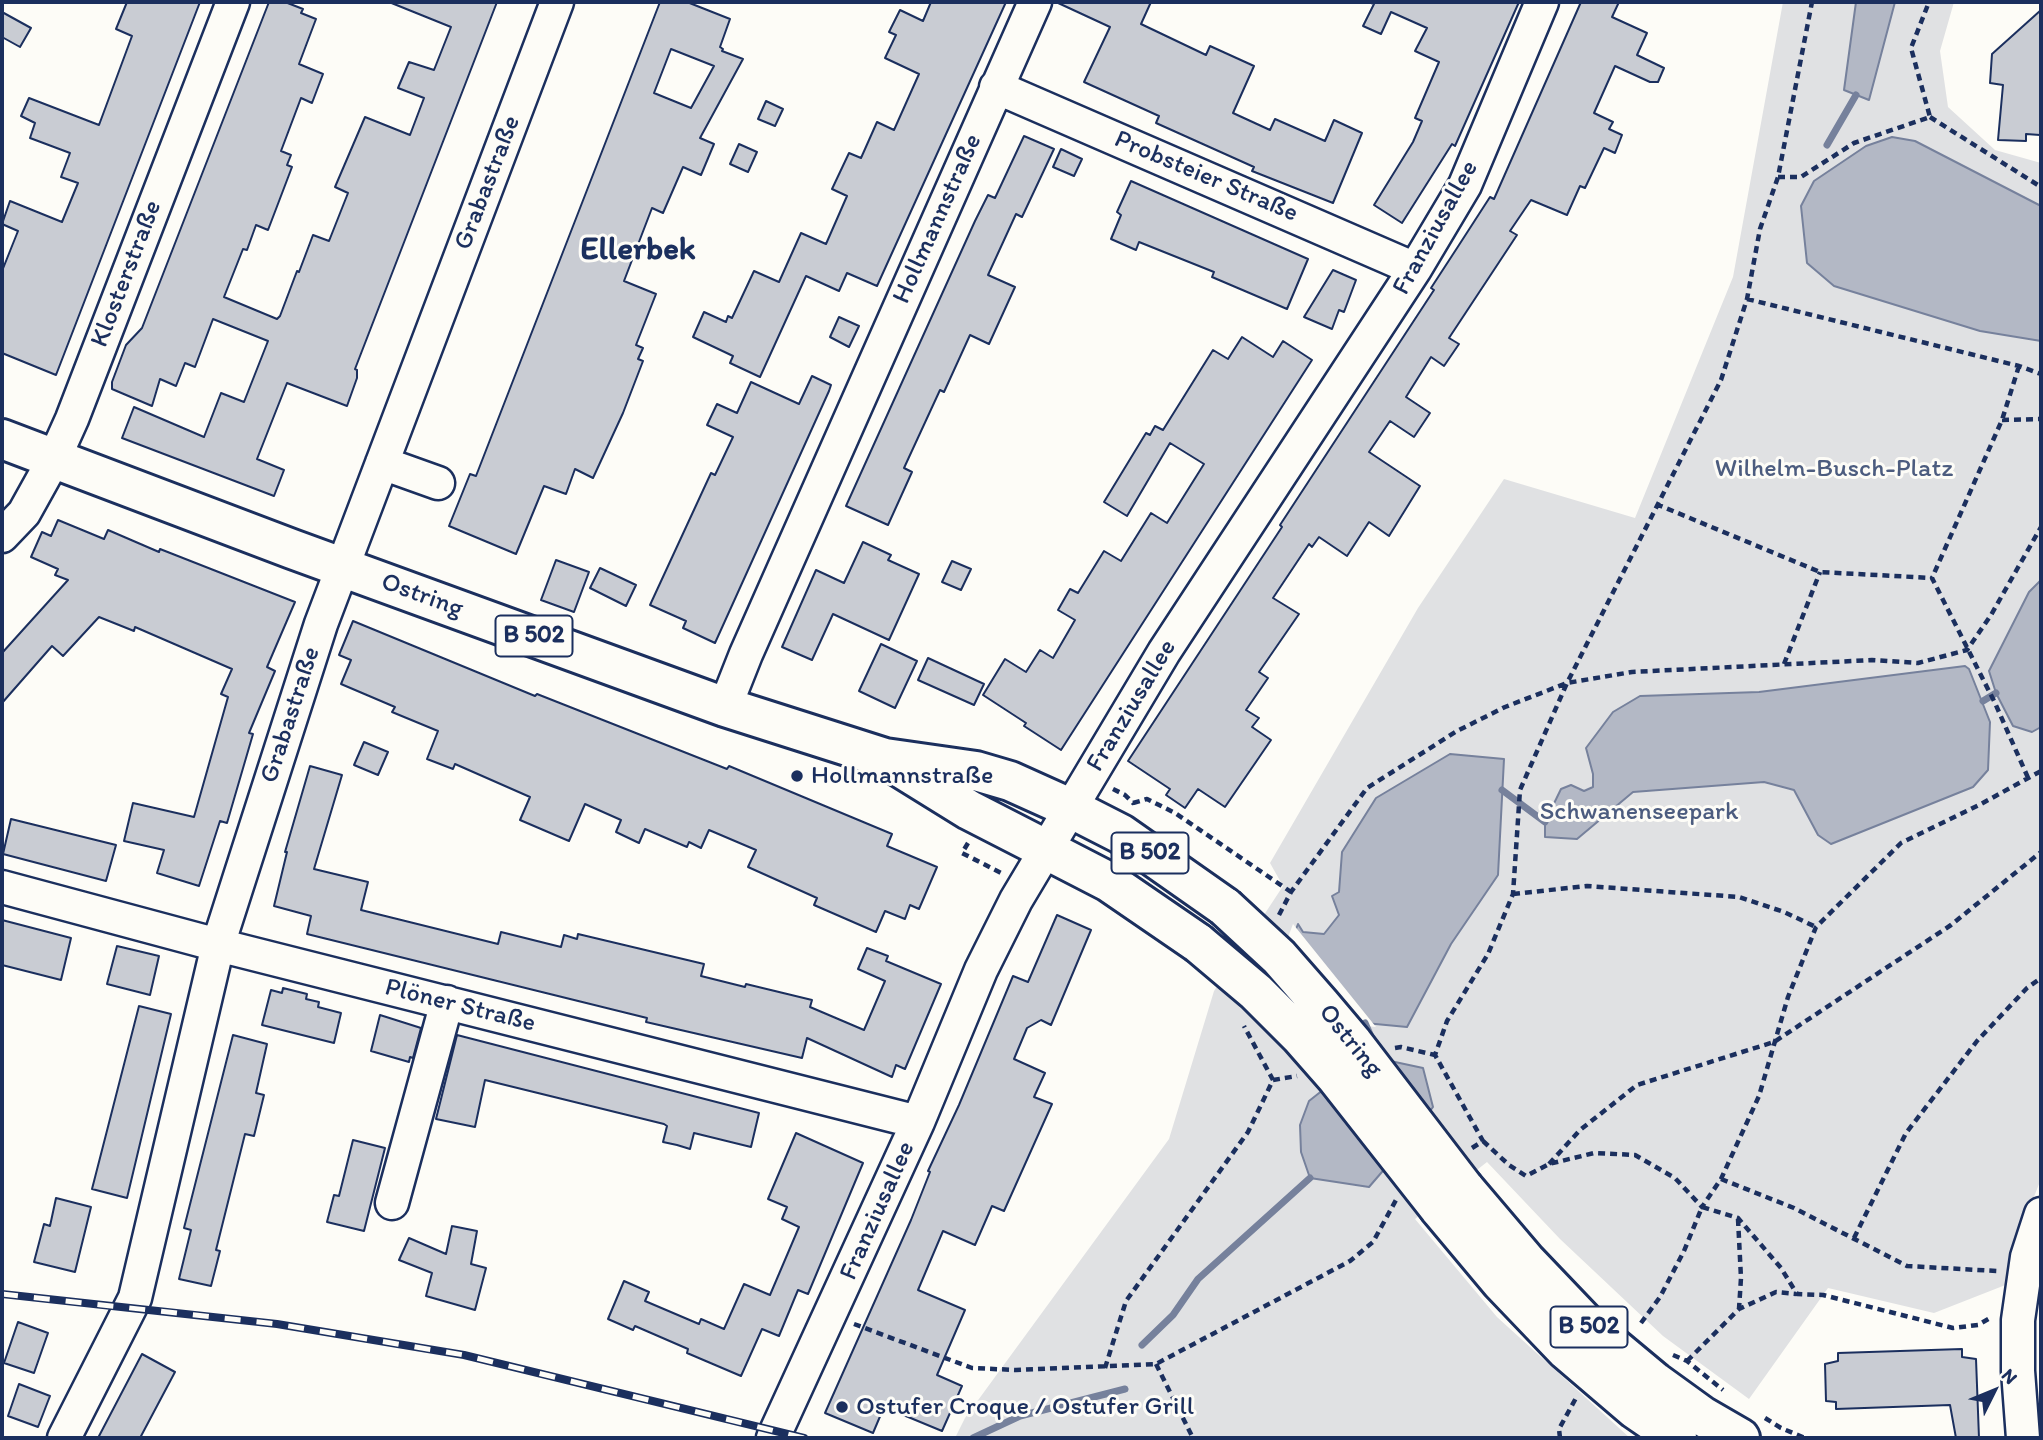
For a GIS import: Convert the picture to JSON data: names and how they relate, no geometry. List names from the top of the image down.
{
  "streets": {
    "main road": ["Ostring", "B 502"],
    "street": [
      "Probsteier Straße",
      "Grabastraße",
      "Hollmannstraße",
      "Franziusallee",
      "Klosterstraße",
      "Plöner Straße"
    ]
  },
  "crossings": [
    ["Probsteier Straße", "Hollmannstraße"],
    ["Probsteier Straße", "Franziusallee"],
    ["Grabastraße", "Ostring"],
    ["Grabastraße", "Plöner Straße"],
    ["Hollmannstraße", "Ostring"],
    ["Franziusallee", "Ostring"],
    ["Franziusallee", "Plöner Straße"],
    ["Klosterstraße", "Ostring"]
  ],
  "districts": ["Ellerbek"],
  "parks": ["Wilhelm-Busch-Platz", "Schwanenseepark"],
  "places": ["Hollmannstraße", "Ostufer Croque / Ostufer Grill"],
  "north": "top right"
}
